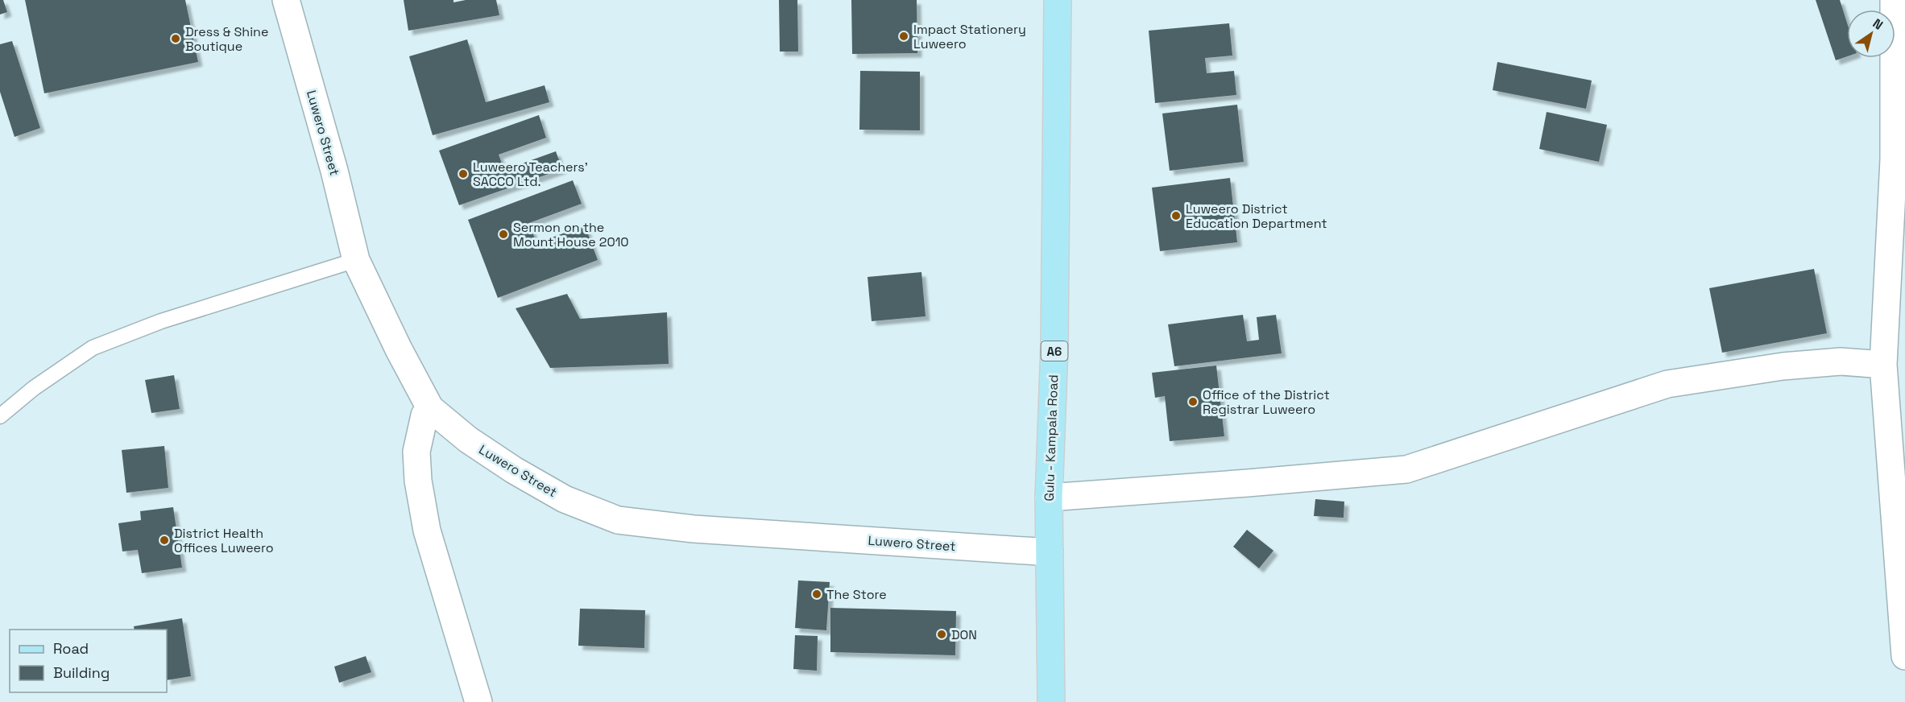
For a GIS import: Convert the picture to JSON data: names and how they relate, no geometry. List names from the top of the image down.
{
  "streets": {
    "main road": ["A6", "Gulu - Kampala Road"],
    "street": ["Luwero Street"]
  },
  "crossings": [
    ["Luwero Street", "Gulu - Kampala Road"]
  ],
  "places": [
    "Impact Stationery Luweero",
    "Dress & Shine Boutique",
    "Luweero Teachers' SACCO Ltd.",
    "Luweero District Education Department",
    "Sermon on the Mount House 2010",
    "Office of the District Registrar Luweero",
    "District Health Offices Luweero",
    "The Store",
    "DON"
  ],
  "legend": ["Road", "Building"],
  "north": "top right"
}
